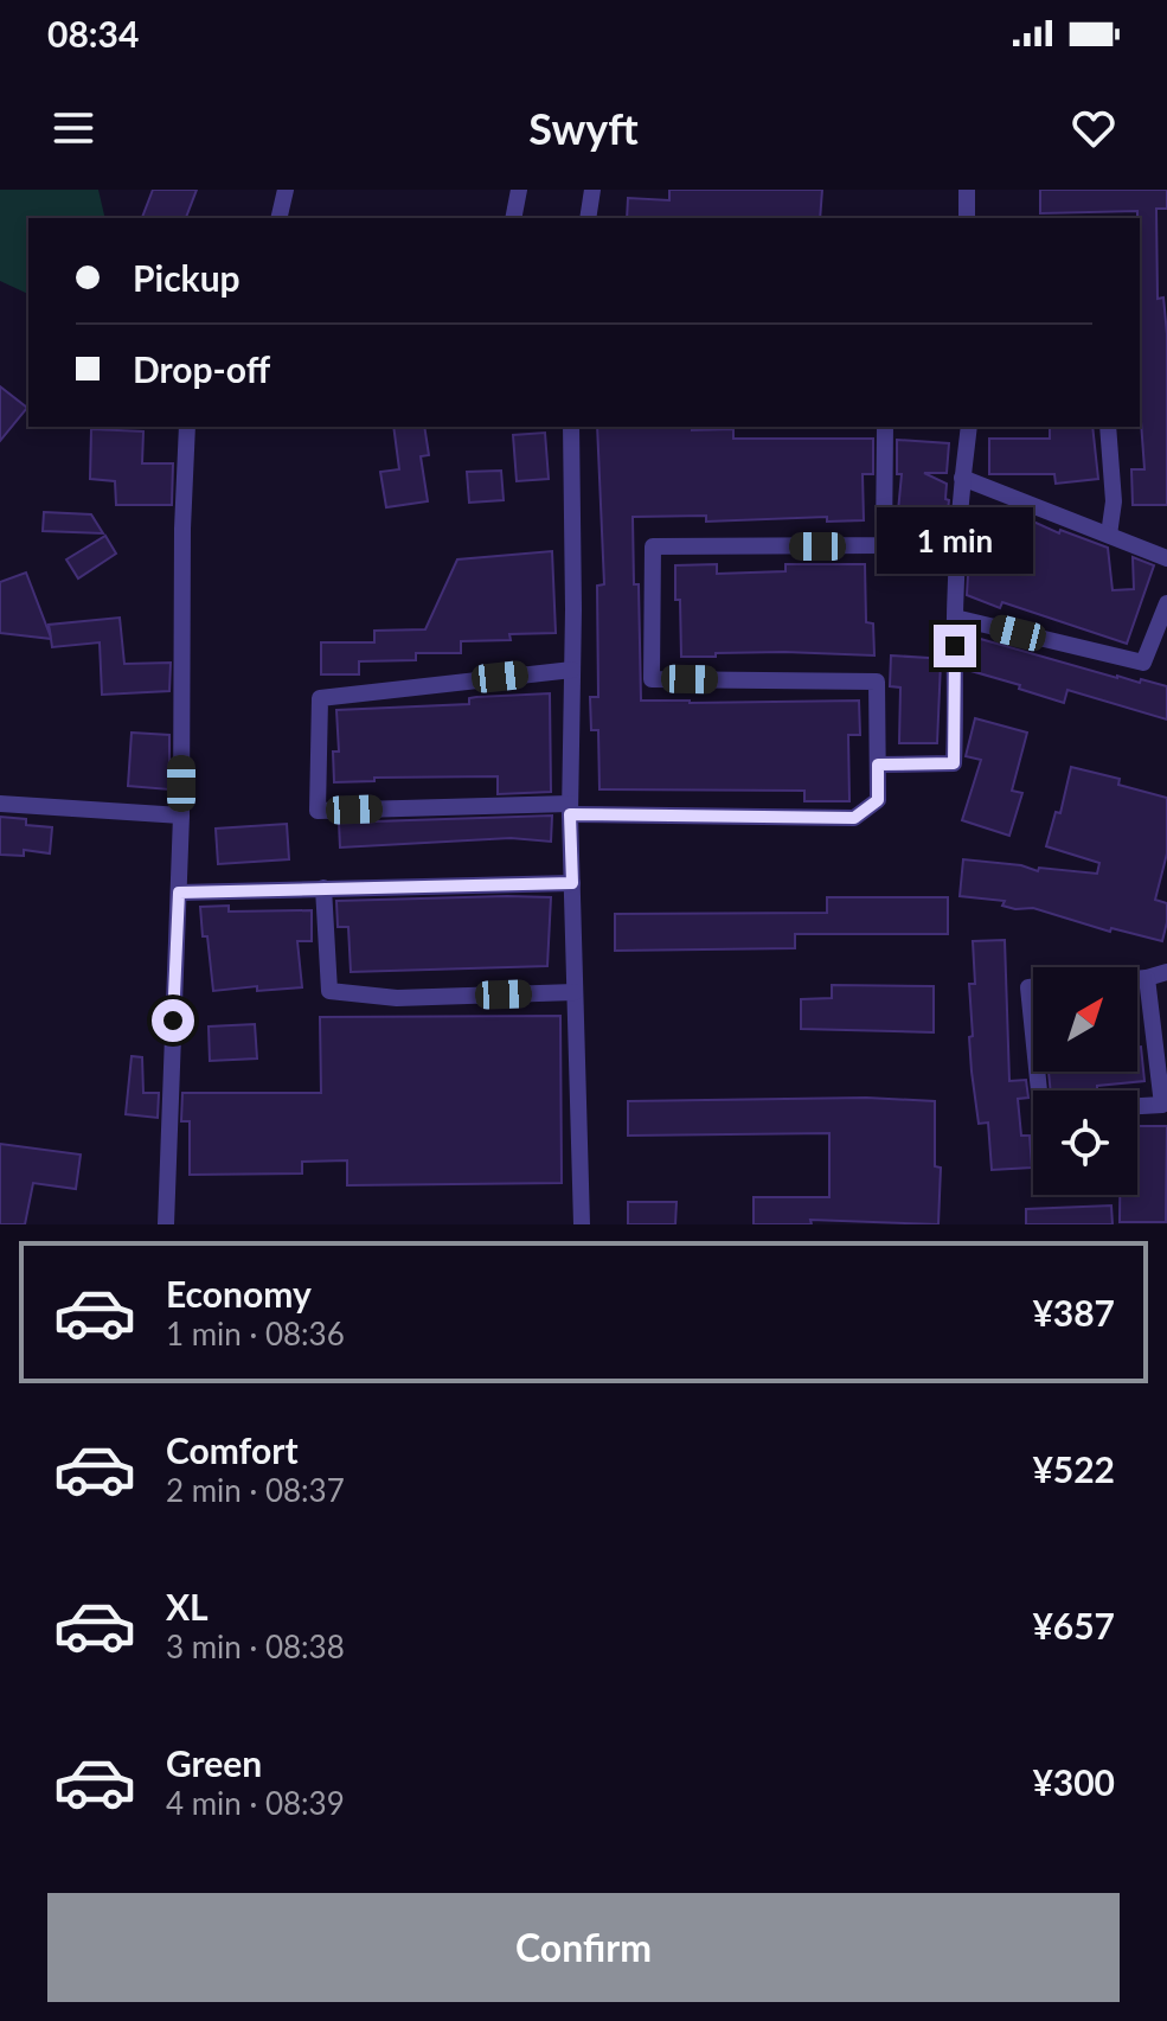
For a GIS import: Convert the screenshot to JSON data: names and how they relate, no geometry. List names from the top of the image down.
{
  "north": "top right",
  "page": {
    "status": "08:34",
    "header": "Swyft",
    "banner": ["Pickup", "Drop-off"],
    "bubble": "1 min",
    "list": [
      {
        "name": "Economy",
        "note": "1 min · 08:36",
        "value": "¥387"
      },
      {
        "name": "Comfort",
        "note": "2 min · 08:37",
        "value": "¥522"
      },
      {
        "name": "XL",
        "note": "3 min · 08:38",
        "value": "¥657"
      },
      {
        "name": "Green",
        "note": "4 min · 08:39",
        "value": "¥300"
      }
    ],
    "buttons": "Confirm"
  }
}
